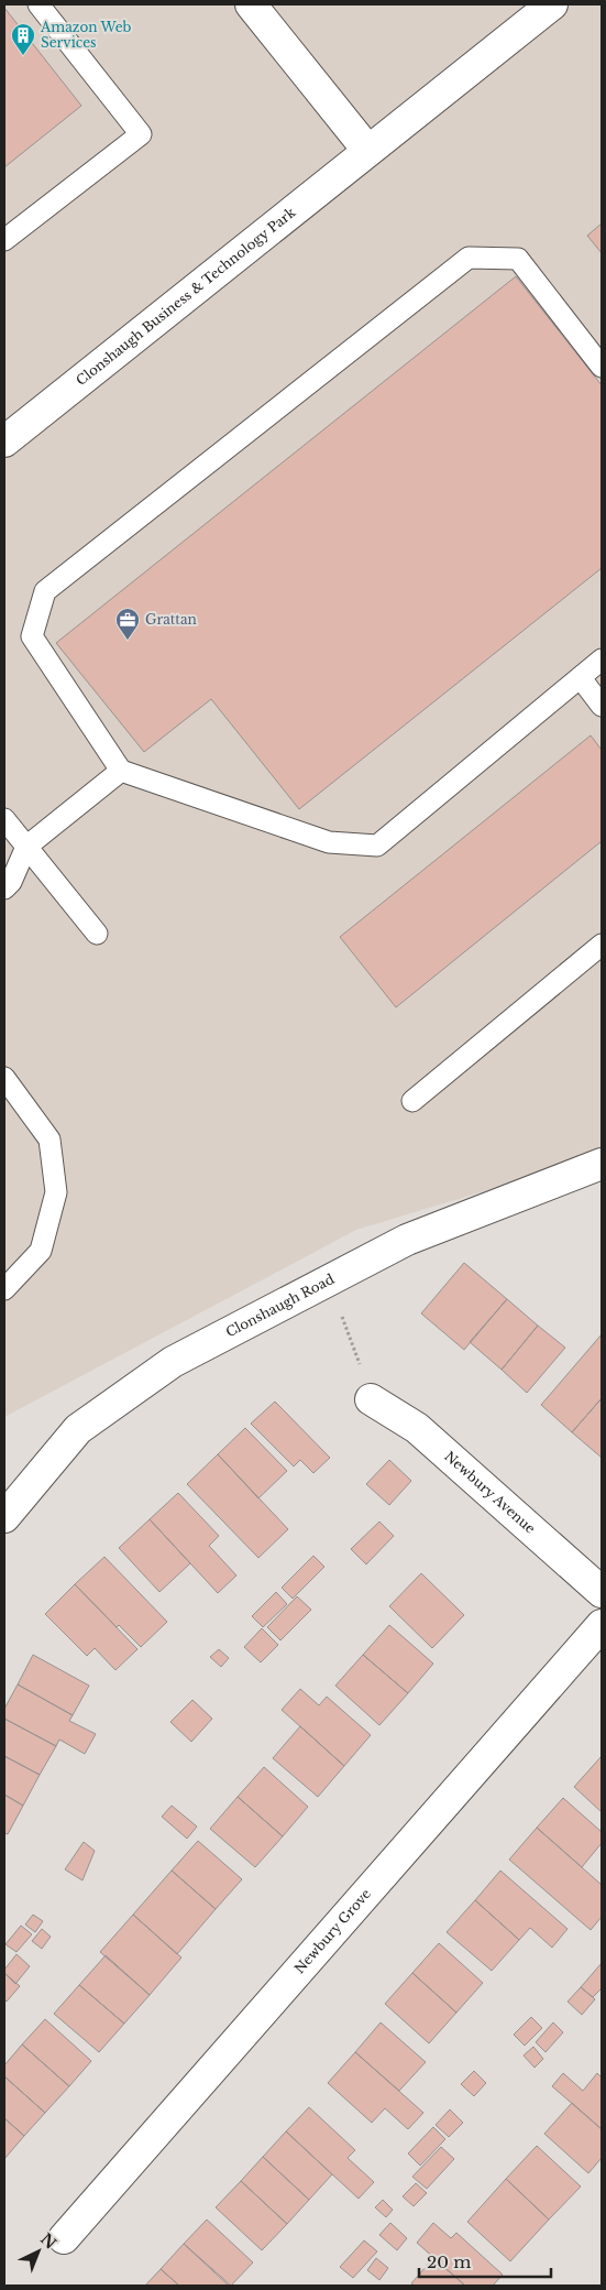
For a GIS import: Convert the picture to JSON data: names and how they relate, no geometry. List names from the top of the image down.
{
  "streets": {
    "street": [
      "Clonshaugh Business & Technology Park",
      "Clonshaugh Road",
      "Newbury Avenue",
      "Newbury Grove"
    ]
  },
  "places": {
    "building": ["Amazon Web Services"],
    "office": ["Grattan"]
  },
  "scale_bar": "20 m",
  "north": "top right"
}
